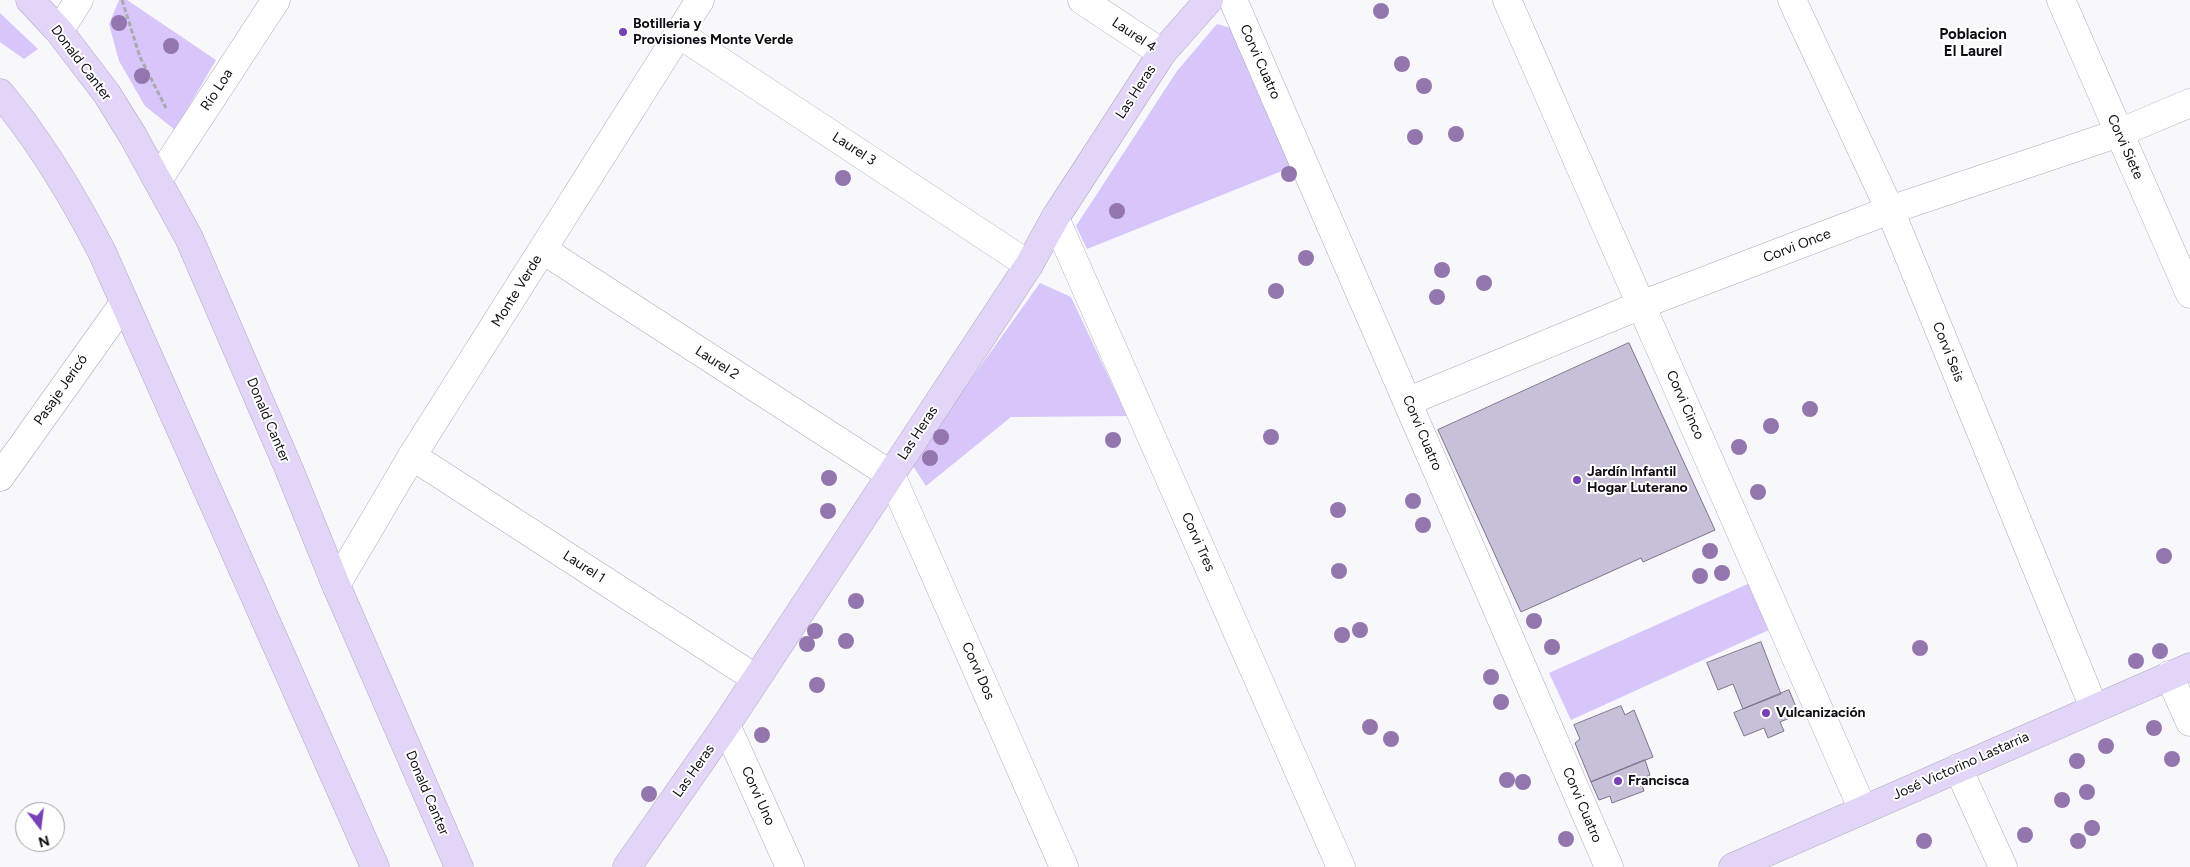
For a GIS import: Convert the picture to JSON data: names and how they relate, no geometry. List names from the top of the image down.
{
  "streets": {
    "main road": ["Donald Canter", "Las Heras", "José Victorino Lastarria"],
    "street": [
      "Laurel 4",
      "Corvi Cuatro",
      "Río Loa",
      "Corvi Siete",
      "Laurel 3",
      "Corvi Once",
      "Monte Verde",
      "Corvi Seis",
      "Laurel 2",
      "Pasaje Jericó",
      "Corvi Cinco",
      "Corvi Tres",
      "Laurel 1",
      "Corvi Dos",
      "Corvi Uno"
    ]
  },
  "crossings": [
    ["Laurel 4", "Las Heras"],
    ["Corvi Cuatro", "Corvi Once"],
    ["Donald Canter", "Río Loa"],
    ["Donald Canter", "Monte Verde"],
    ["Las Heras", "Laurel 3"],
    ["Las Heras", "Laurel 2"],
    ["Las Heras", "Corvi Tres"],
    ["Las Heras", "Laurel 1"],
    ["Las Heras", "Corvi Dos"],
    ["Las Heras", "Corvi Uno"],
    ["Corvi Siete", "Corvi Once"],
    ["Laurel 3", "Monte Verde"],
    ["Corvi Once", "Corvi Seis"],
    ["Corvi Once", "Corvi Cinco"],
    ["Monte Verde", "Laurel 2"],
    ["Monte Verde", "Laurel 1"],
    ["Corvi Seis", "José Victorino Lastarria"],
    ["Laurel 2", "Corvi Dos"],
    ["Corvi Cinco", "José Victorino Lastarria"]
  ],
  "districts": ["Poblacion El Laurel"],
  "places": [
    "Botilleria y Provisiones Monte Verde",
    "Jardín Infantil Hogar Luterano",
    "Vulcanización",
    "Francisca"
  ],
  "north": "bottom"
}
